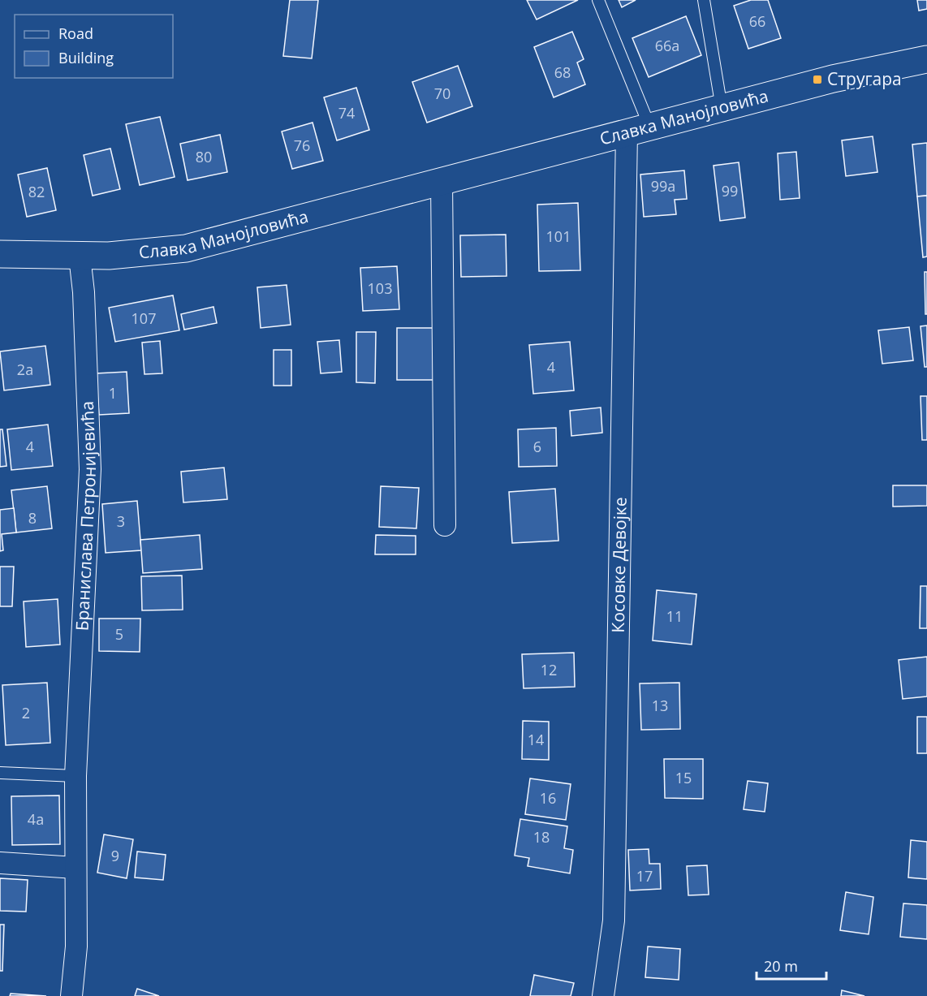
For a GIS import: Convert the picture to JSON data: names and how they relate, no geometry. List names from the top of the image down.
{
  "streets": {
    "main road": ["Славка Манојловића"],
    "street": ["Бранислава Петронијевића", "Косовке Девојке"]
  },
  "crossings": [
    ["Славка Манојловића", "Бранислава Петронијевића"],
    ["Славка Манојловића", "Косовке Девојке"]
  ],
  "places": {
    "transit": ["Стругара"]
  },
  "house_numbers": [
    "66",
    "66a",
    "68",
    "70",
    "74",
    "76",
    "80",
    "99a",
    "99",
    "82",
    "101",
    "103",
    "107",
    "4",
    "2a",
    "1",
    "4",
    "6",
    "8",
    "3",
    "11",
    "5",
    "12",
    "13",
    "2",
    "14",
    "15",
    "16",
    "4a",
    "18",
    "9",
    "17"
  ],
  "legend": ["Road", "Building"],
  "scale_bar": "20 m"
}
